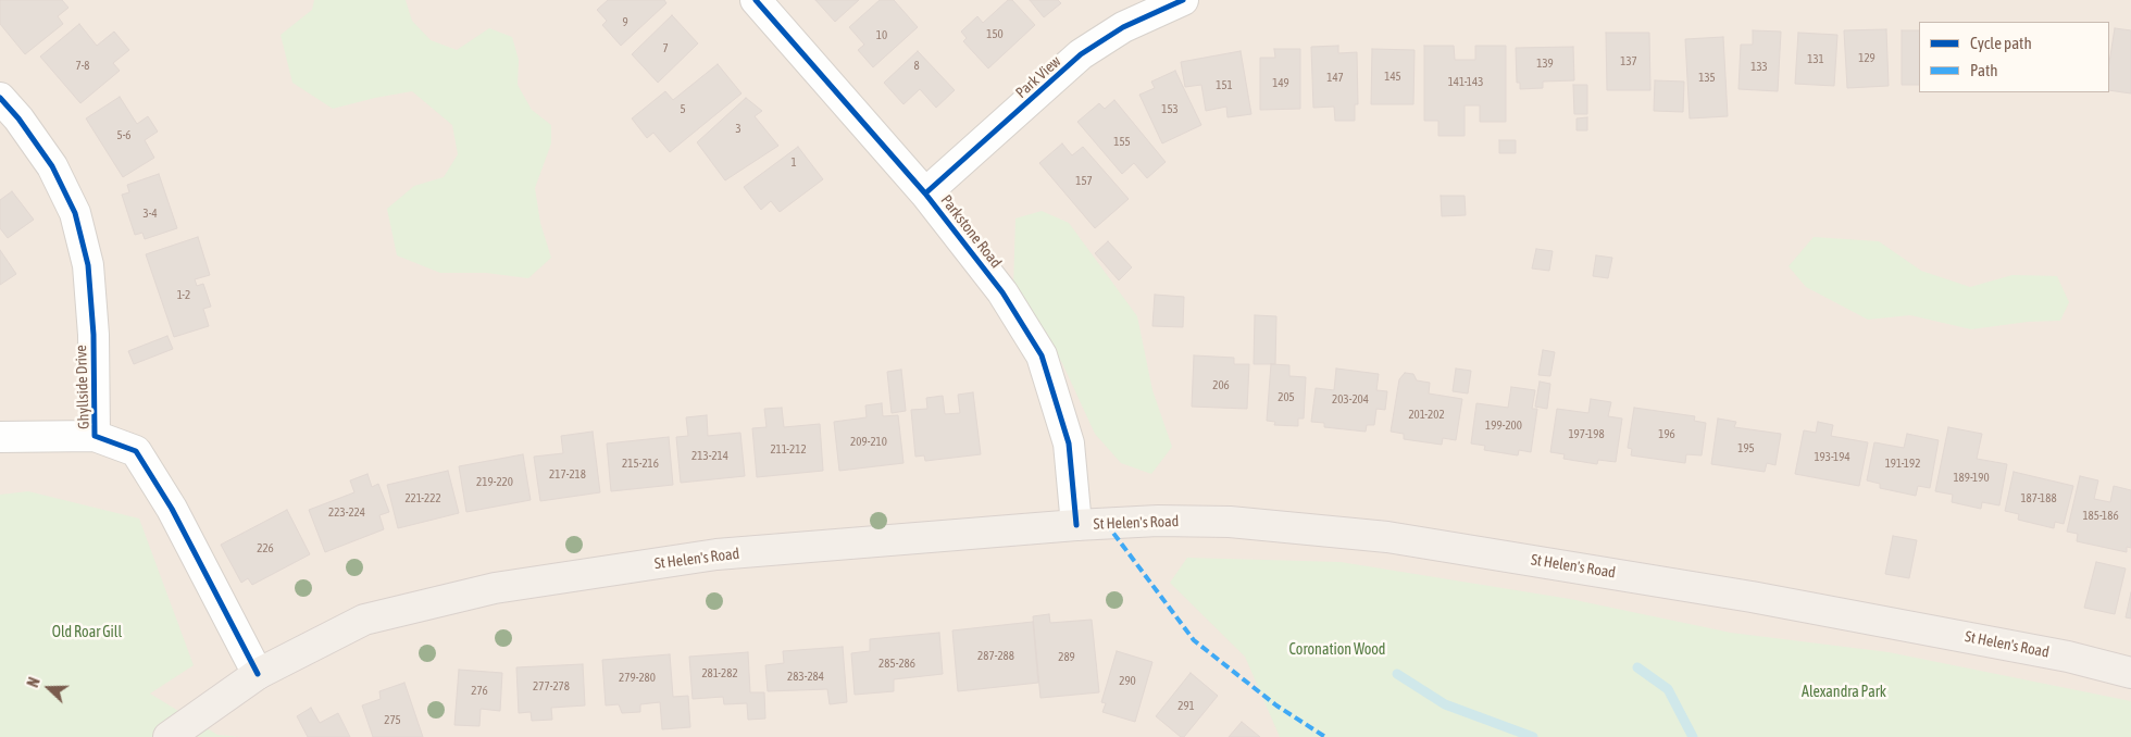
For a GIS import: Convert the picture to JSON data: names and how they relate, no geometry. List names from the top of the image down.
{
  "streets": {
    "main road": ["St Helen's Road"],
    "street": ["Park View", "Parkstone Road", "Ghyllside Drive"]
  },
  "crossings": [
    ["Park View", "Parkstone Road"],
    ["Parkstone Road", "St Helen's Road"],
    ["Ghyllside Drive", "St Helen's Road"]
  ],
  "parks": ["Old Roar Gill", "Coronation Wood", "Alexandra Park"],
  "house_numbers": [
    "9",
    "150",
    "10",
    "7",
    "129",
    "131",
    "137",
    "139",
    "7-8",
    "8",
    "133",
    "145",
    "147",
    "135",
    "141-143",
    "149",
    "151",
    "5",
    "153",
    "3",
    "5-6",
    "155",
    "1",
    "157",
    "3-4",
    "1-2",
    "206",
    "205",
    "203-204",
    "201-202",
    "199-200",
    "197-198",
    "196",
    "209-210",
    "195",
    "211-212",
    "213-214",
    "193-194",
    "215-216",
    "191-192",
    "217-218",
    "189-190",
    "219-220",
    "221-222",
    "187-188",
    "223-224",
    "185-186",
    "226",
    "287-288",
    "289",
    "285-286",
    "281-282",
    "283-284",
    "279-280",
    "290",
    "277-278",
    "276",
    "291",
    "275"
  ],
  "legend": ["Cycle path", "Path"],
  "north": "left"
}
